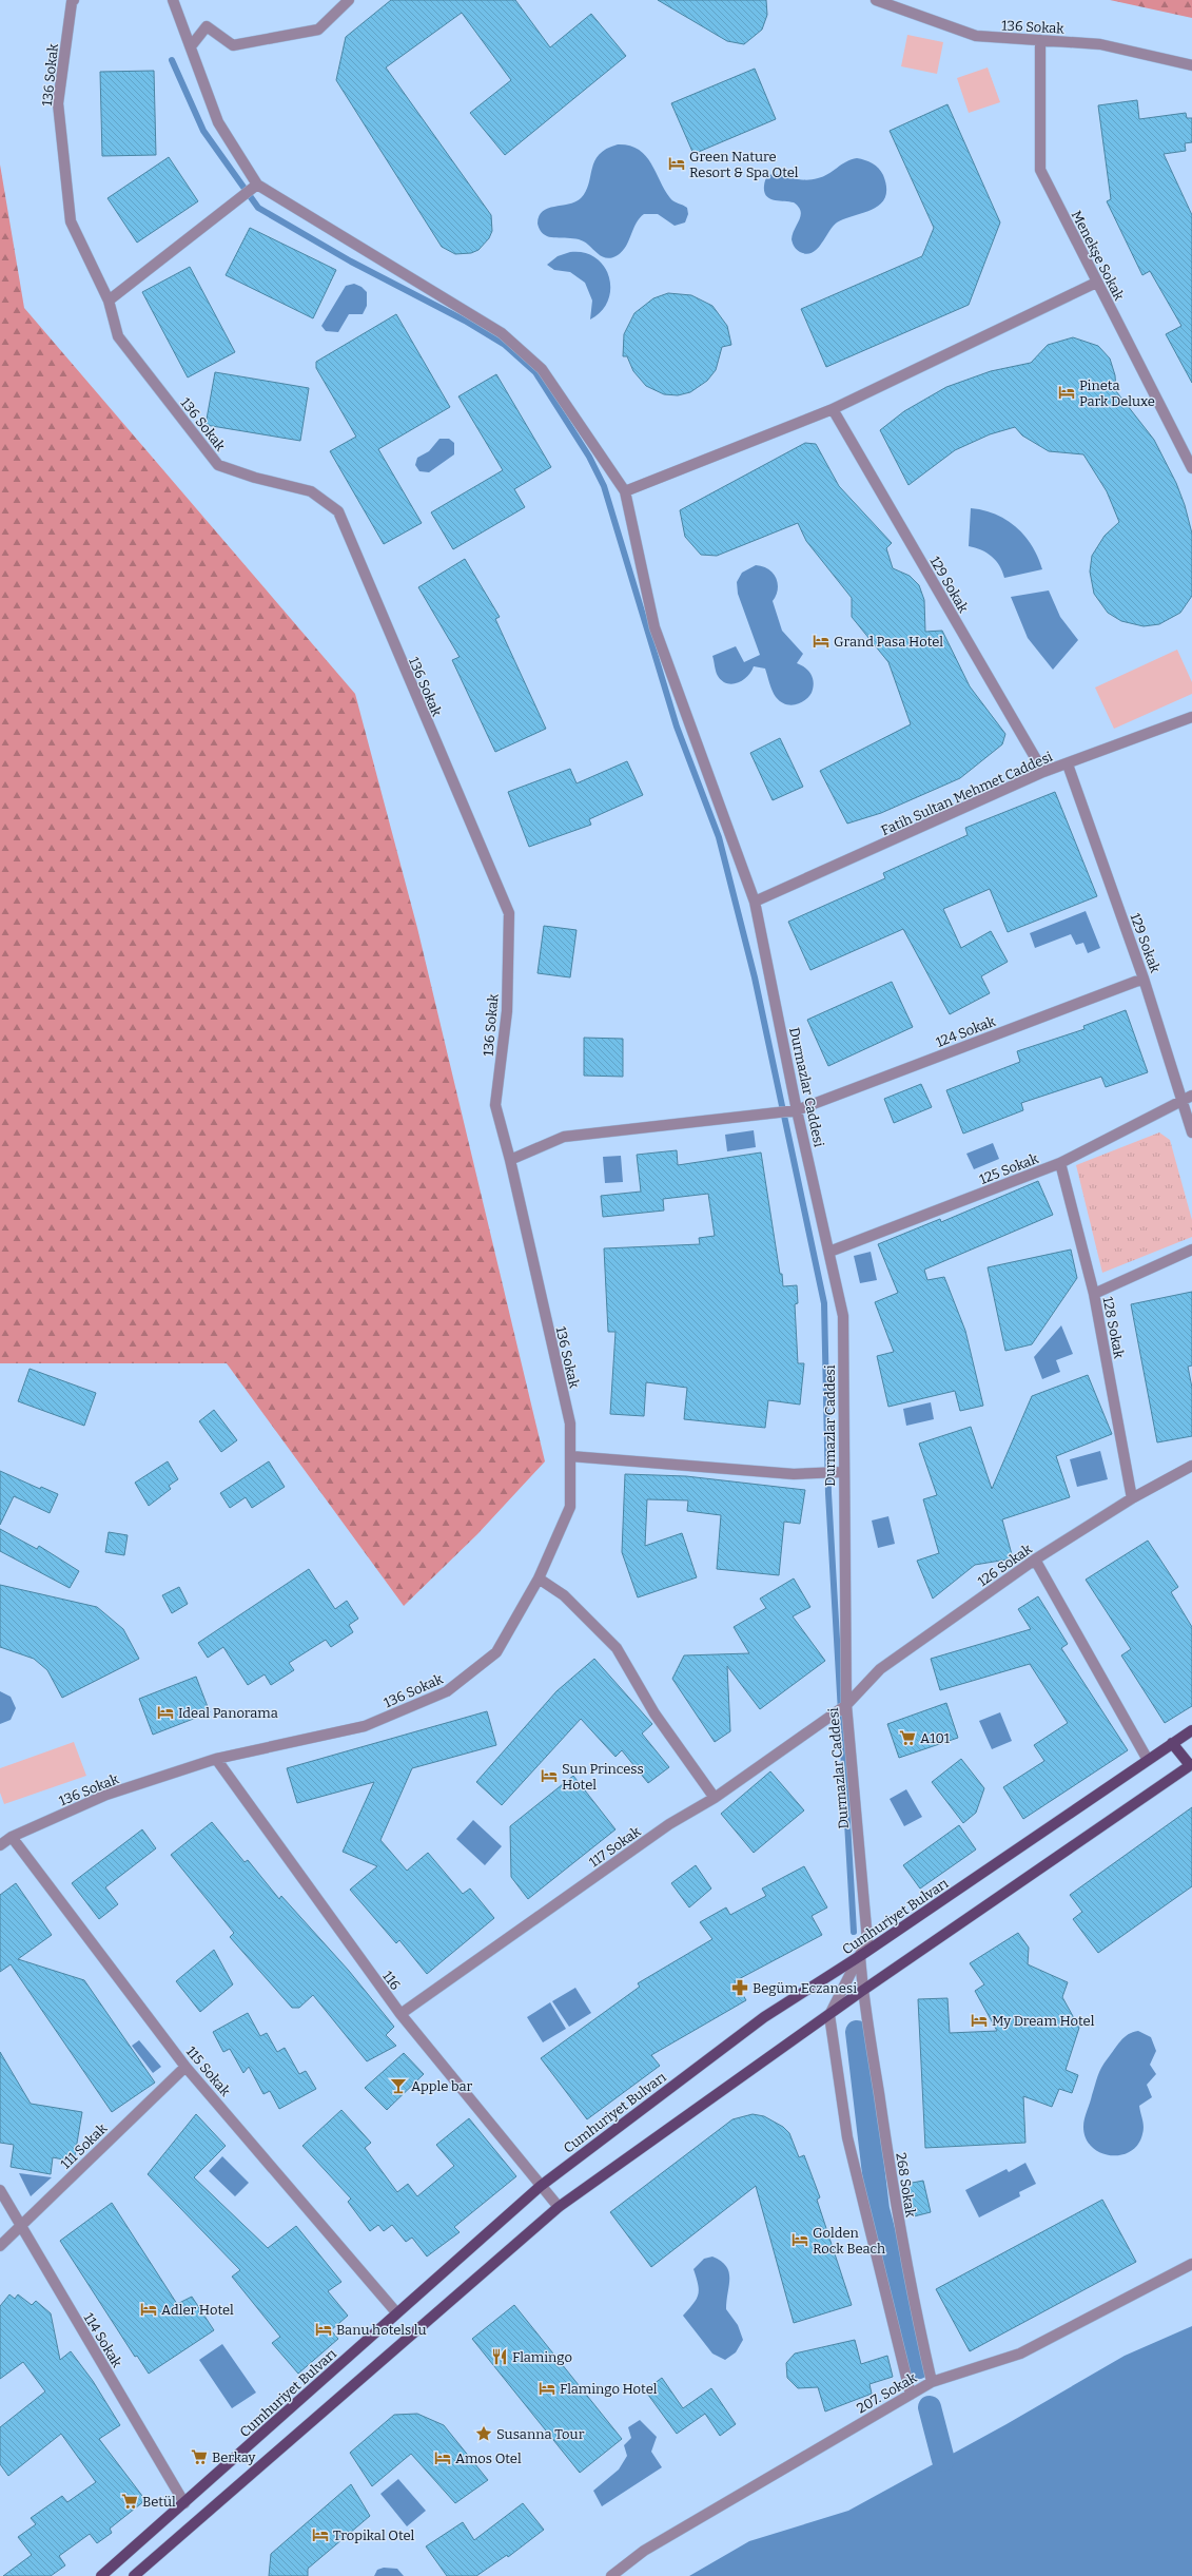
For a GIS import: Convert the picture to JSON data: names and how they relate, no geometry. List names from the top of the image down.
{
  "streets": {
    "main road": ["Cumhuriyet Bulvarı"],
    "street": [
      "136 Sokak",
      "Menekşe Sokak",
      "129 Sokak",
      "Fatih Sultan Mehmet Caddesi",
      "124 Sokak",
      "Durmazlar Caddesi",
      "125 Sokak",
      "128 Sokak",
      "126 Sokak",
      "117 Sokak",
      "116",
      "115 Sokak",
      "111 Sokak",
      "268 Sokak",
      "114 Sokak",
      "207. Sokak"
    ]
  },
  "crossings": [
    ["136 Sokak", "Menekşe Sokak"],
    ["136 Sokak", "124 Sokak"],
    ["136 Sokak", "116"],
    ["136 Sokak", "115 Sokak"],
    ["129 Sokak", "Fatih Sultan Mehmet Caddesi"],
    ["129 Sokak", "124 Sokak"],
    ["129 Sokak", "125 Sokak"],
    ["Fatih Sultan Mehmet Caddesi", "Durmazlar Caddesi"],
    ["124 Sokak", "Durmazlar Caddesi"],
    ["Durmazlar Caddesi", "125 Sokak"],
    ["Durmazlar Caddesi", "126 Sokak"],
    ["Durmazlar Caddesi", "117 Sokak"],
    ["Durmazlar Caddesi", "Cumhuriyet Bulvarı"],
    ["Durmazlar Caddesi", "268 Sokak"],
    ["125 Sokak", "128 Sokak"],
    ["128 Sokak", "126 Sokak"],
    ["126 Sokak", "117 Sokak"],
    ["117 Sokak", "116"],
    ["Cumhuriyet Bulvarı", "116"],
    ["Cumhuriyet Bulvarı", "115 Sokak"],
    ["Cumhuriyet Bulvarı", "268 Sokak"],
    ["Cumhuriyet Bulvarı", "114 Sokak"],
    ["115 Sokak", "111 Sokak"],
    ["111 Sokak", "114 Sokak"],
    ["268 Sokak", "207. Sokak"]
  ],
  "places": {
    "hotel": [
      "Green Nature Resort & Spa Otel",
      "Pineta Park Deluxe",
      "Grand Pasa Hotel",
      "Ideal Panorama",
      "Sun Princess Hotel",
      "My Dream Hotel",
      "Golden Rock Beach",
      "Adler Hotel",
      "Banu hotels lu",
      "Flamingo Hotel",
      "Amos Otel",
      "Tropikal Otel"
    ],
    "supermarket": ["A101", "Berkay", "Betül"],
    "pharmacy": ["Begüm Eczanesi"],
    "bar": ["Apple bar"],
    "restaurant": ["Flamingo"],
    "place": ["Susanna Tour"]
  }
}
